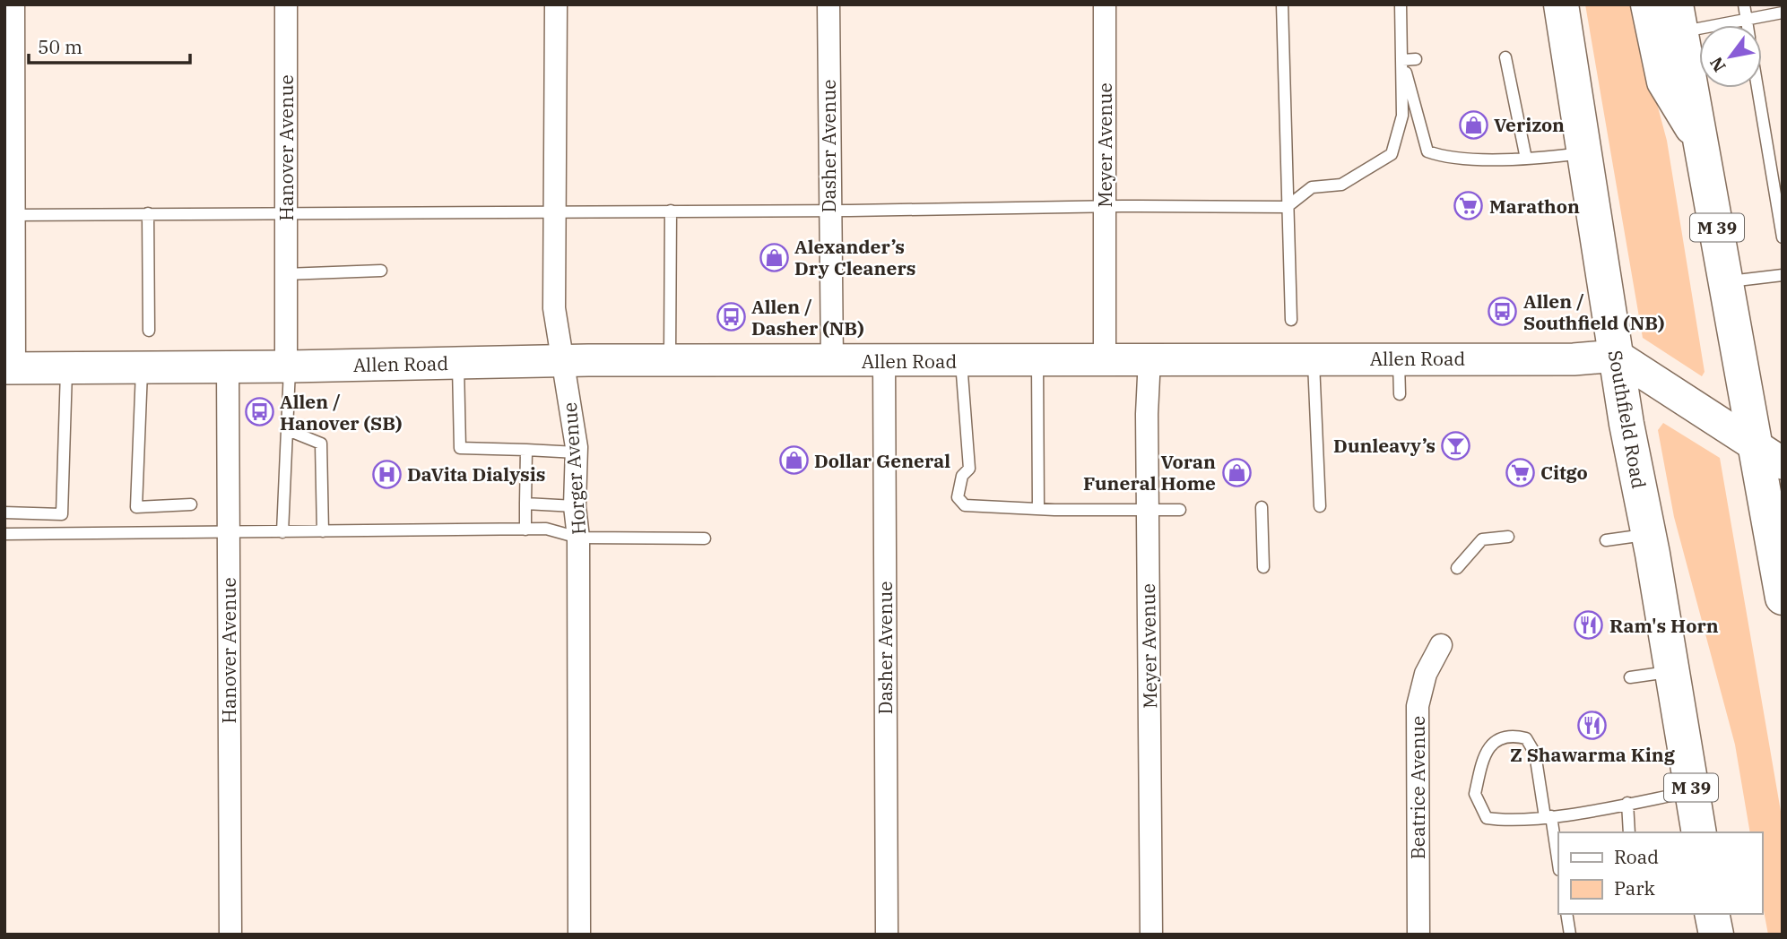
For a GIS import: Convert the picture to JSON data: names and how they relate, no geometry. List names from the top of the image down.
{
  "streets": {
    "highway": ["M 39", "Southfield Road"],
    "main road": ["Allen Road"],
    "street": [
      "Meyer Avenue",
      "Dasher Avenue",
      "Hanover Avenue",
      "Horger Avenue",
      "Beatrice Avenue"
    ]
  },
  "crossings": [
    ["Meyer Avenue", "Allen Road"],
    ["Dasher Avenue", "Allen Road"],
    ["Hanover Avenue", "Allen Road"],
    ["Allen Road", "Southfield Road"],
    ["Allen Road", "Horger Avenue"]
  ],
  "places": {
    "shop": [
      "Verizon",
      "Alexander’s Dry Cleaners",
      "Dollar General",
      "Voran Funeral Home"
    ],
    "supermarket": ["Marathon", "Citgo"],
    "bus stop": ["Allen / Southfield (NB)", "Allen / Dasher (NB)", "Allen / Hanover (SB)"],
    "bar": ["Dunleavy’s"],
    "hospital": ["DaVita Dialysis"],
    "restaurant": ["Ram's Horn", "Z Shawarma King"]
  },
  "legend": ["Road", "Park"],
  "scale_bar": "50 m",
  "north": "bottom left"
}
